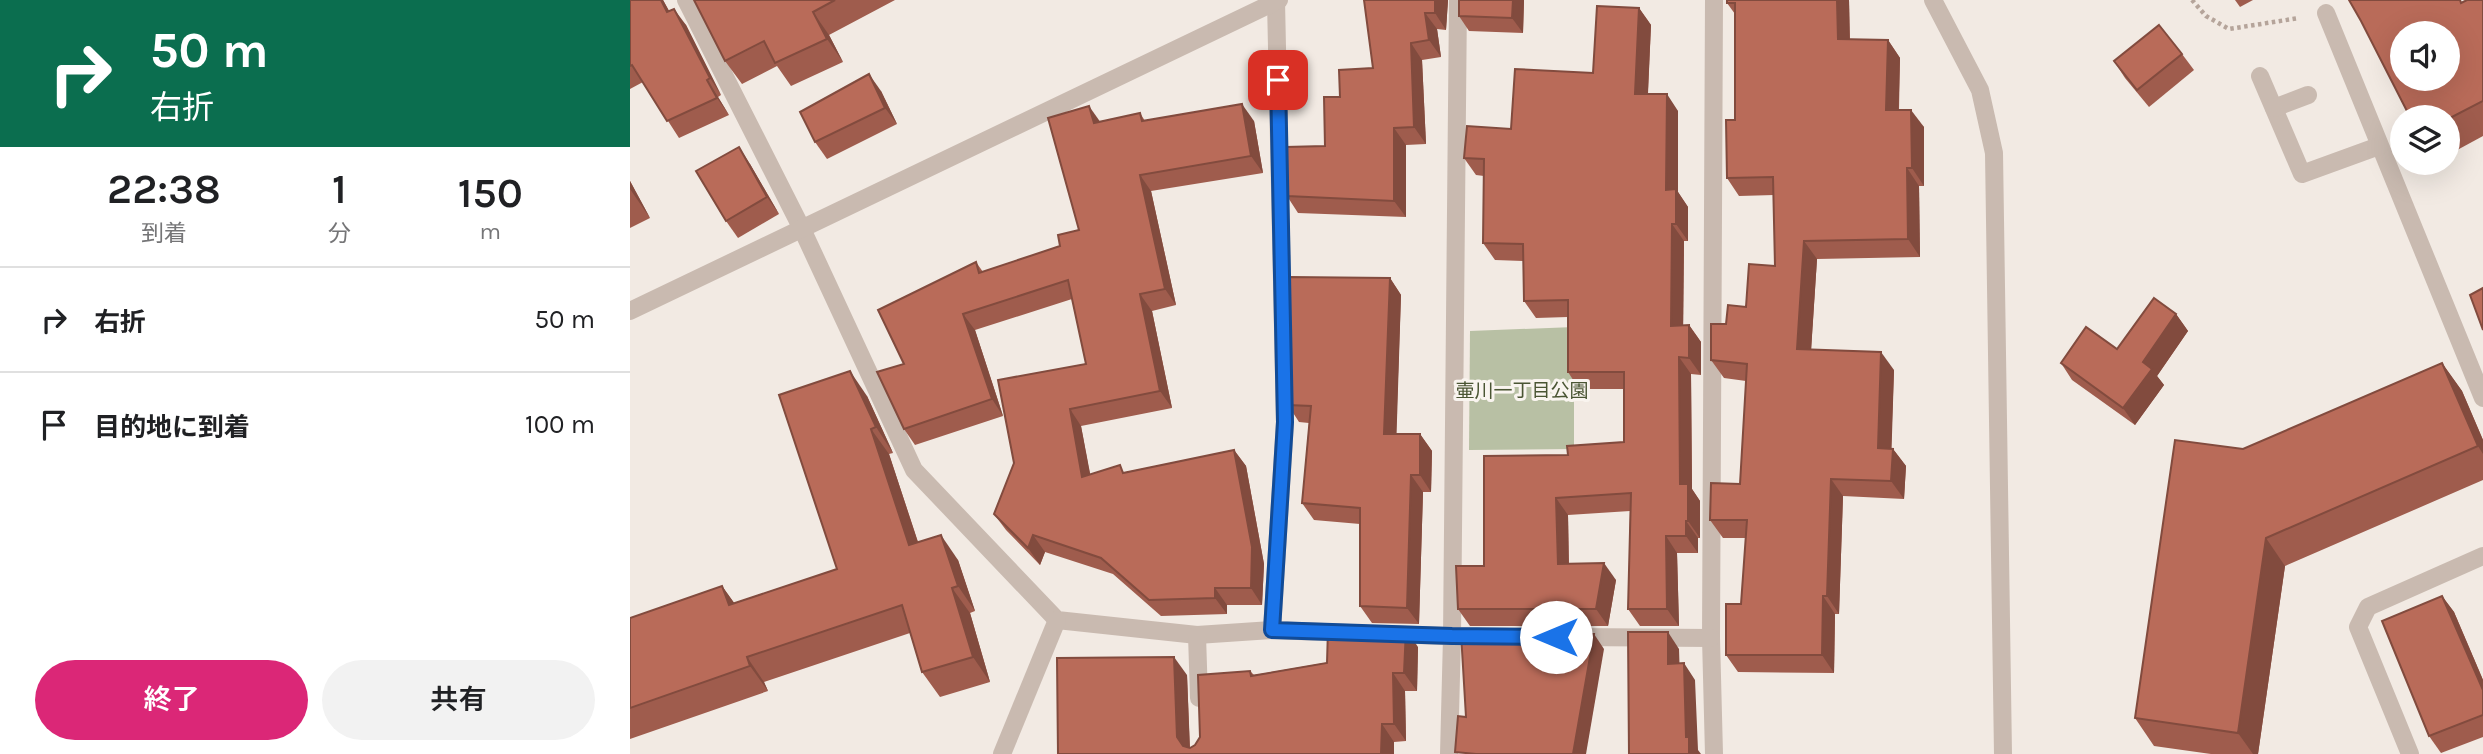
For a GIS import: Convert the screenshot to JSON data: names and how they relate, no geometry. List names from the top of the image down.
{
  "parks": ["壷川一丁目公園"],
  "page": {
    "turn": ["50 m", "右折"],
    "eta": [
      "22:38",
      "到着",
      "1",
      "分",
      "150",
      "m"
    ],
    "list": [
      {
        "name": "右折",
        "value": "50 m"
      },
      {
        "name": "目的地に到着",
        "value": "100 m"
      }
    ],
    "buttons": ["終了", "共有"]
  }
}
